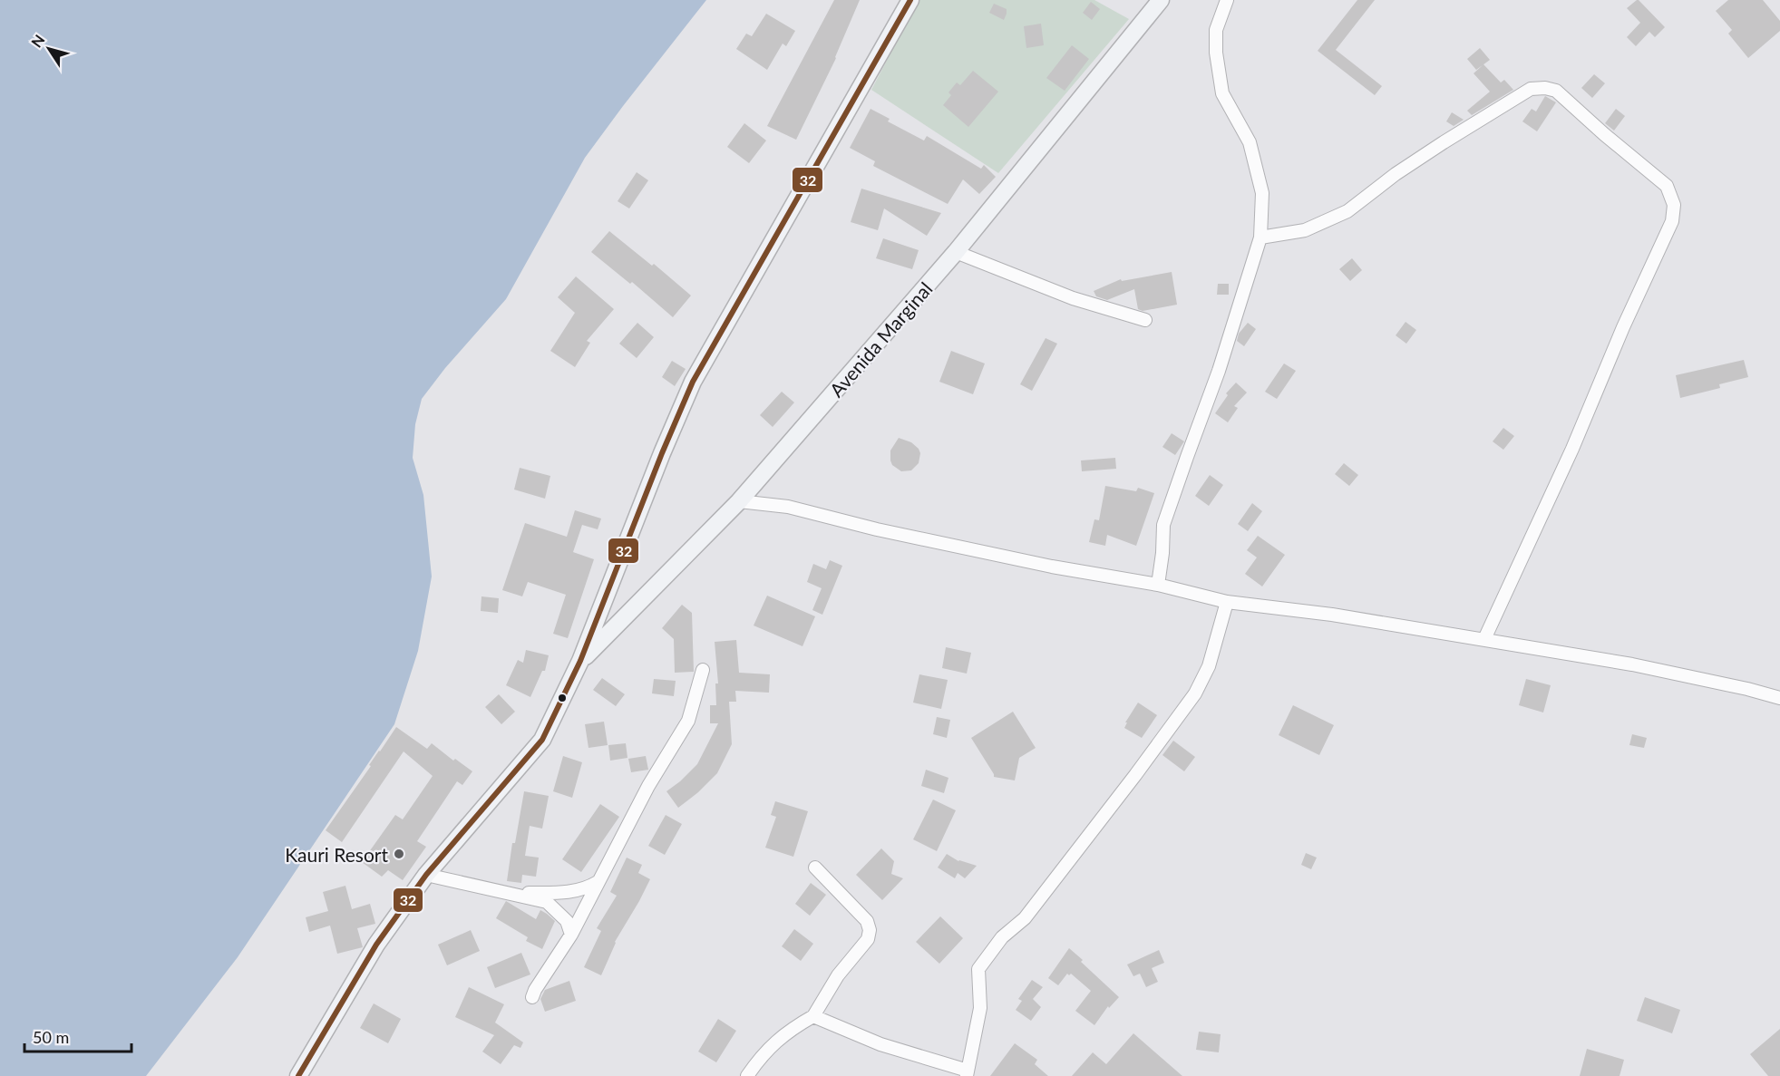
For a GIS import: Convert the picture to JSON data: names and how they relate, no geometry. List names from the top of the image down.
{
  "streets": {
    "street": ["Avenida Marginal"]
  },
  "places": ["Kauri Resort"],
  "lines": ["transit line 32"],
  "scale_bar": "50 m",
  "north": "top left"
}
